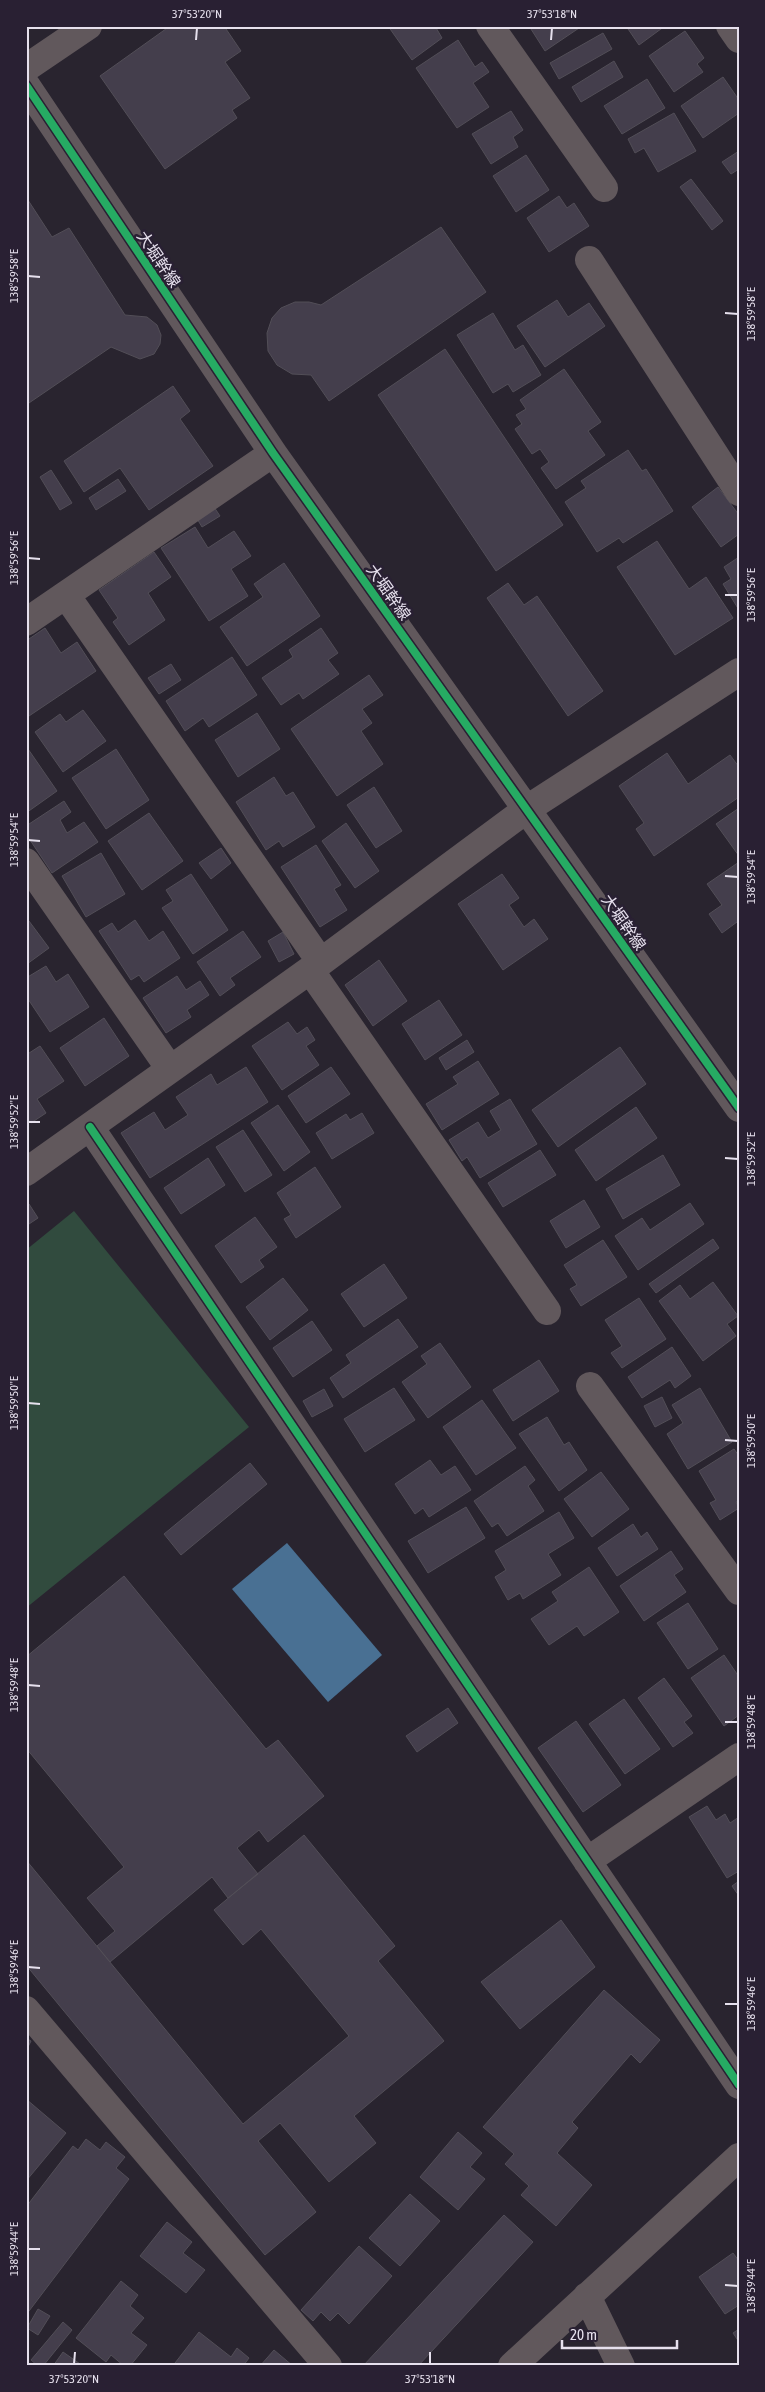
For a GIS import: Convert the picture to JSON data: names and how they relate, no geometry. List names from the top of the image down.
{
  "streets": {
    "street": ["大堀幹線"]
  },
  "scale_bar": "20 m",
  "coordinates": [
    "37°53'20\"N",
    "37°53'18\"N",
    "138°59'58\"E",
    "138°59'56\"E",
    "138°59'54\"E",
    "138°59'52\"E",
    "138°59'50\"E",
    "138°59'48\"E",
    "138°59'46\"E",
    "138°59'44\"E"
  ]
}
